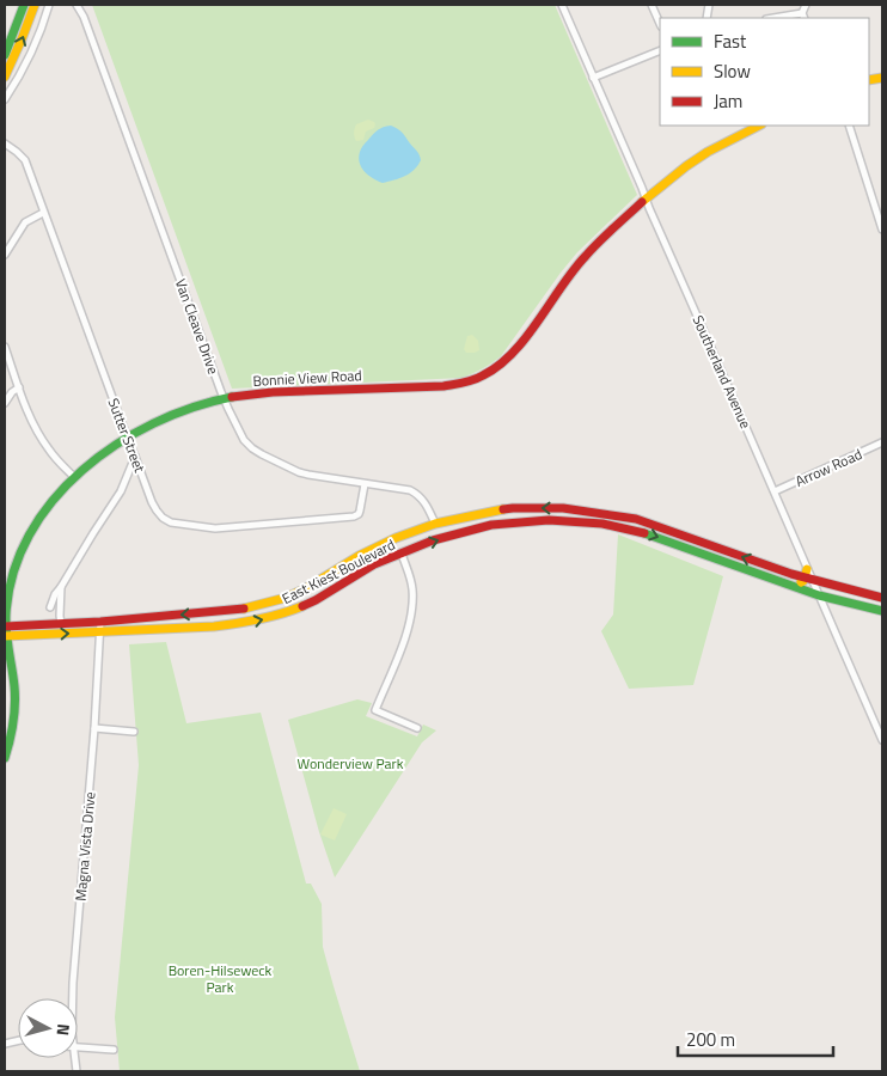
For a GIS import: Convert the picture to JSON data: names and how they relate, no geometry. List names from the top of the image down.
{
  "streets": {
    "main road": ["Bonnie View Road", "East Kiest Boulevard"],
    "street": [
      "Van Cleave Drive",
      "Southerland Avenue",
      "Sutter Street",
      "Arrow Road",
      "Magna Vista Drive"
    ]
  },
  "crossings": [
    ["Van Cleave Drive", "Bonnie View Road"],
    ["Van Cleave Drive", "Sutter Street"],
    ["Van Cleave Drive", "East Kiest Boulevard"],
    ["Southerland Avenue", "Bonnie View Road"],
    ["Southerland Avenue", "Arrow Road"],
    ["Southerland Avenue", "East Kiest Boulevard"],
    ["Bonnie View Road", "Sutter Street"],
    ["Bonnie View Road", "East Kiest Boulevard"],
    ["East Kiest Boulevard", "Magna Vista Drive"]
  ],
  "parks": ["Wonderview Park", "Boren-Hilseweck Park"],
  "legend": ["Fast", "Slow", "Jam"],
  "scale_bar": "200 m",
  "north": "right"
}
